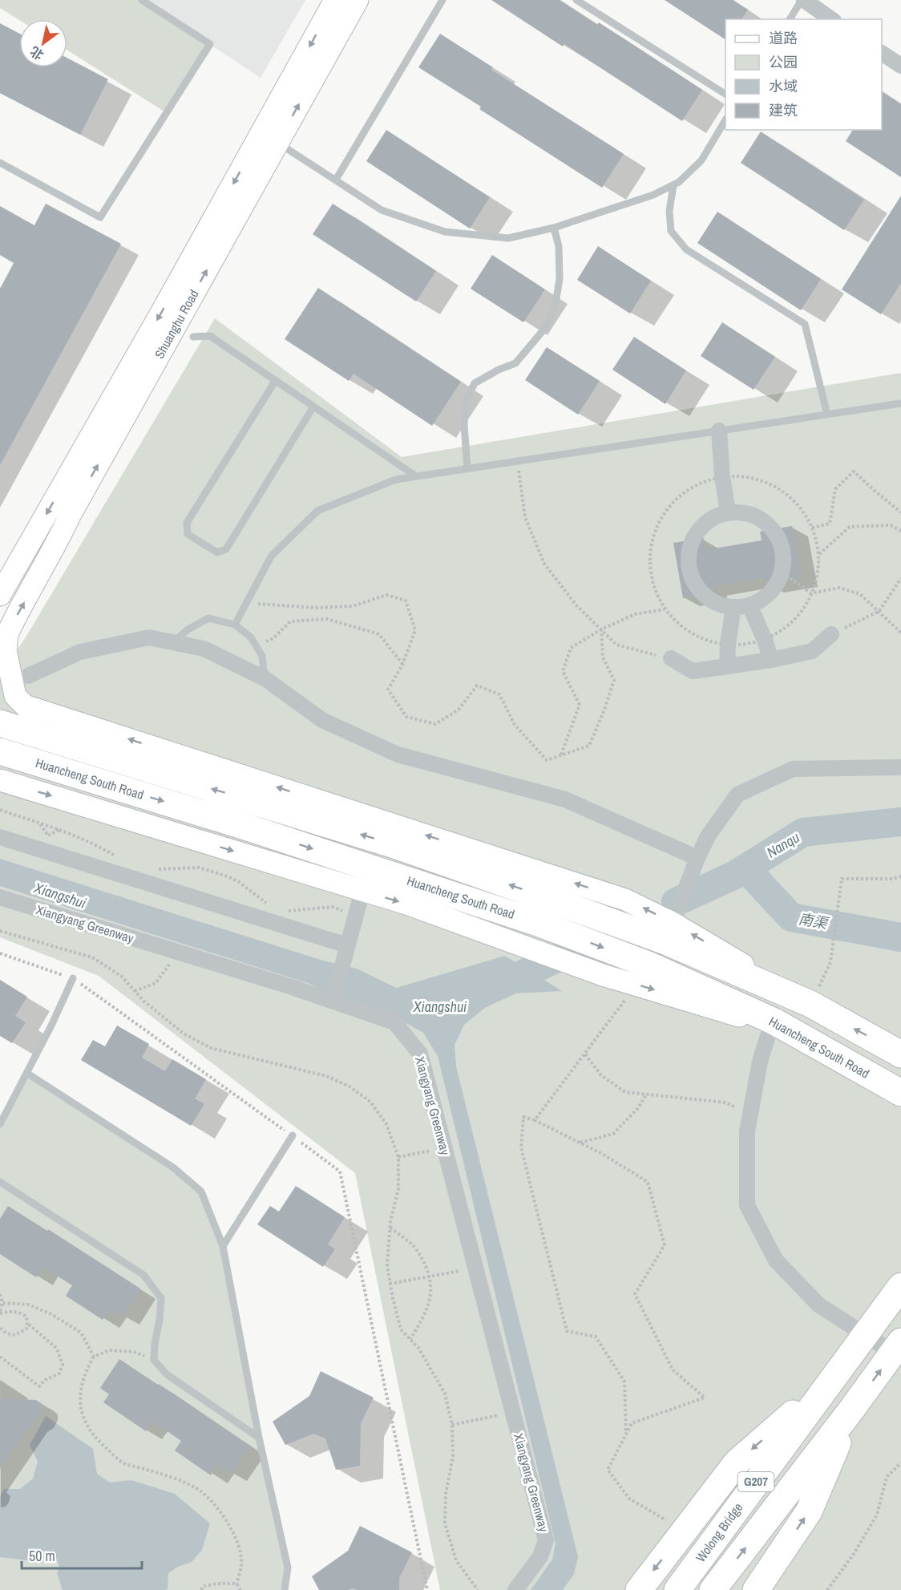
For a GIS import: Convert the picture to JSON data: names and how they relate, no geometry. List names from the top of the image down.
{
  "streets": {
    "highway": ["Huancheng South Road", "G207", "Wolong Bridge"],
    "main road": ["Shuanghu Road"],
    "street": ["Xiangyang Greenway"]
  },
  "crossings": [
    ["G207", "Wolong Bridge"]
  ],
  "water": ["Nanqu", "Xiangshui", "南渠"],
  "legend": [
    "道路",
    "公园",
    "水域",
    "建筑"
  ],
  "scale_bar": "50 m",
  "north": "bottom left"
}
